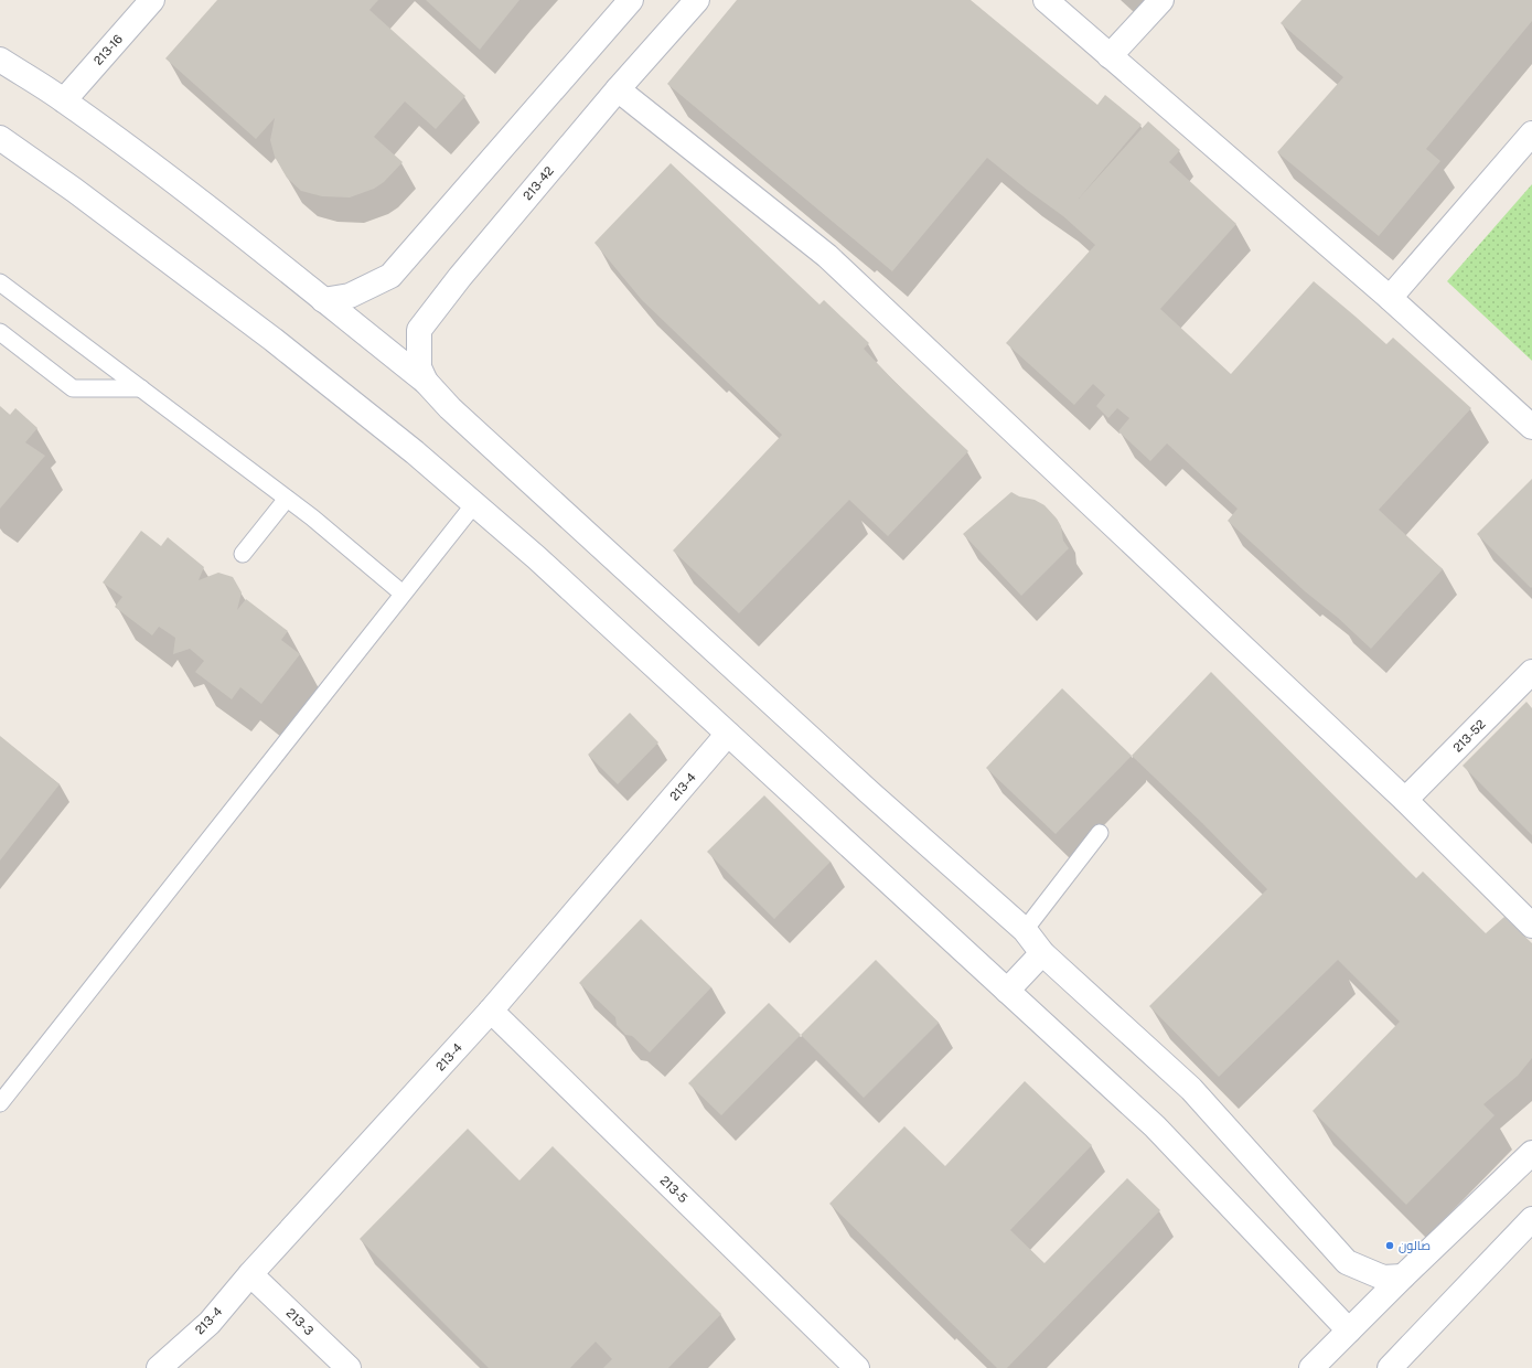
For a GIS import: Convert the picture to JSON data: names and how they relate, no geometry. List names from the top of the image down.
{
  "streets": {
    "street": [
      "213-16",
      "213-42",
      "213-52",
      "213-4",
      "213-5",
      "213-3"
    ]
  },
  "crossings": [
    ["213-4", "213-5"],
    ["213-4", "213-3"]
  ],
  "places": ["صالون"]
}
